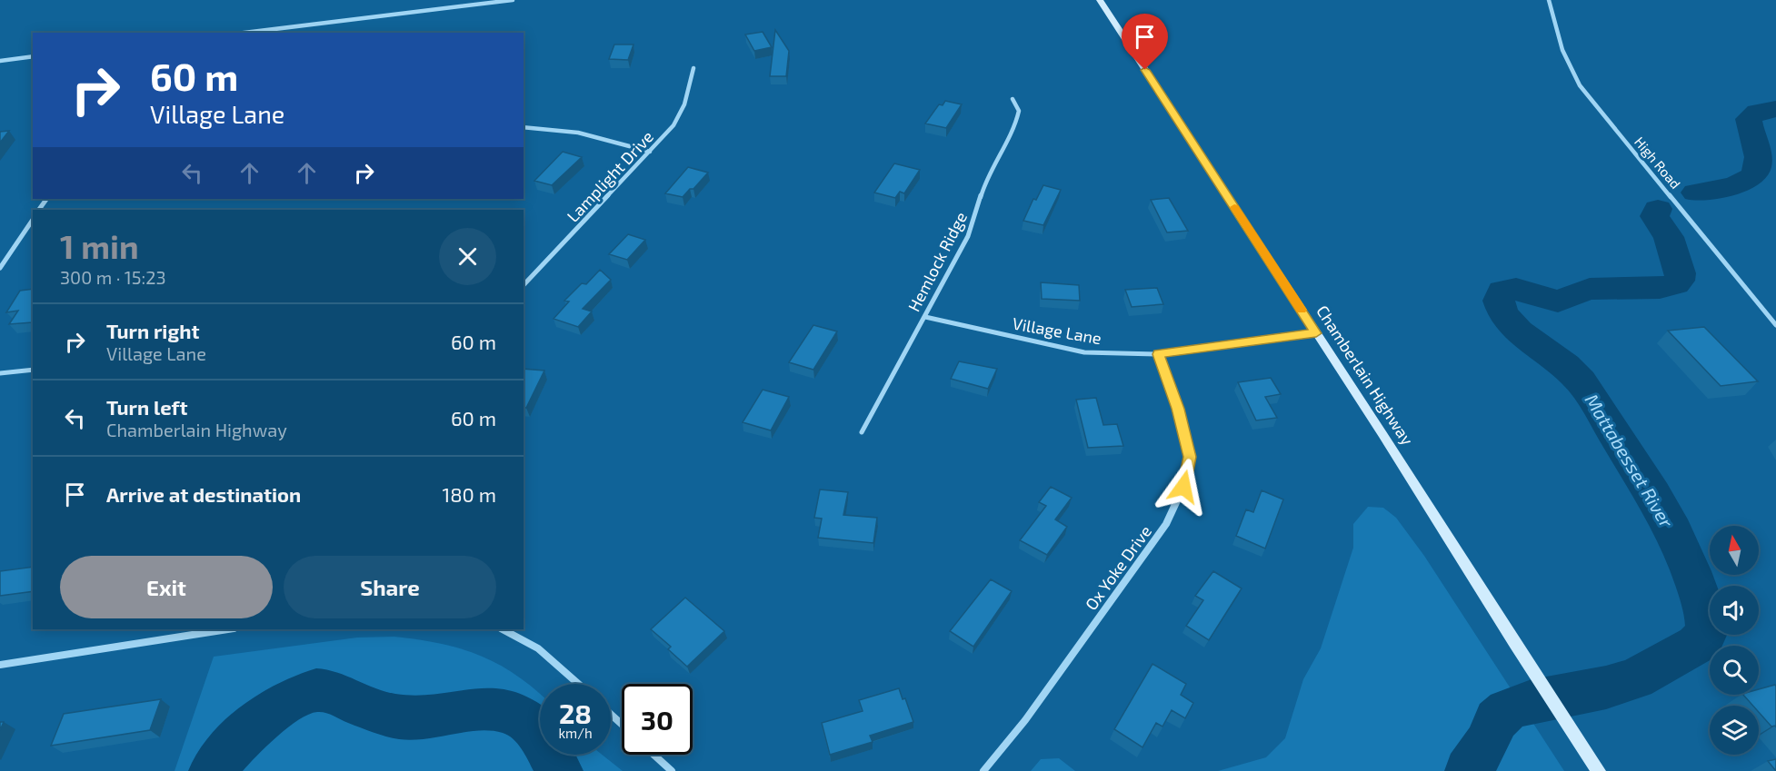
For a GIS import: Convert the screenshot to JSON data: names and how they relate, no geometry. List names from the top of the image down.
{
  "streets": {
    "main road": ["Chamberlain Highway"],
    "street": [
      "High Road",
      "Lamplight Drive",
      "Hemlock Ridge",
      "Village Lane",
      "Ox Yoke Drive"
    ]
  },
  "crossings": [
    ["Hemlock Ridge", "Village Lane"],
    ["Village Lane", "Chamberlain Highway"],
    ["Village Lane", "Ox Yoke Drive"]
  ],
  "water": ["Mattabesset River"],
  "north": "top",
  "page": {
    "turn": ["60 m", "Village Lane"],
    "heading": ["1 min", "300 m · 15:23"],
    "list": [
      {
        "name": "Turn right",
        "note": "Village Lane",
        "value": "60 m"
      },
      {
        "name": "Turn left",
        "note": "Chamberlain Highway",
        "value": "60 m"
      },
      {
        "name": "Arrive at destination",
        "value": "180 m"
      }
    ],
    "buttons": ["Exit", "Share"],
    "speed": "28 km/h",
    "limit": "30"
  }
}
